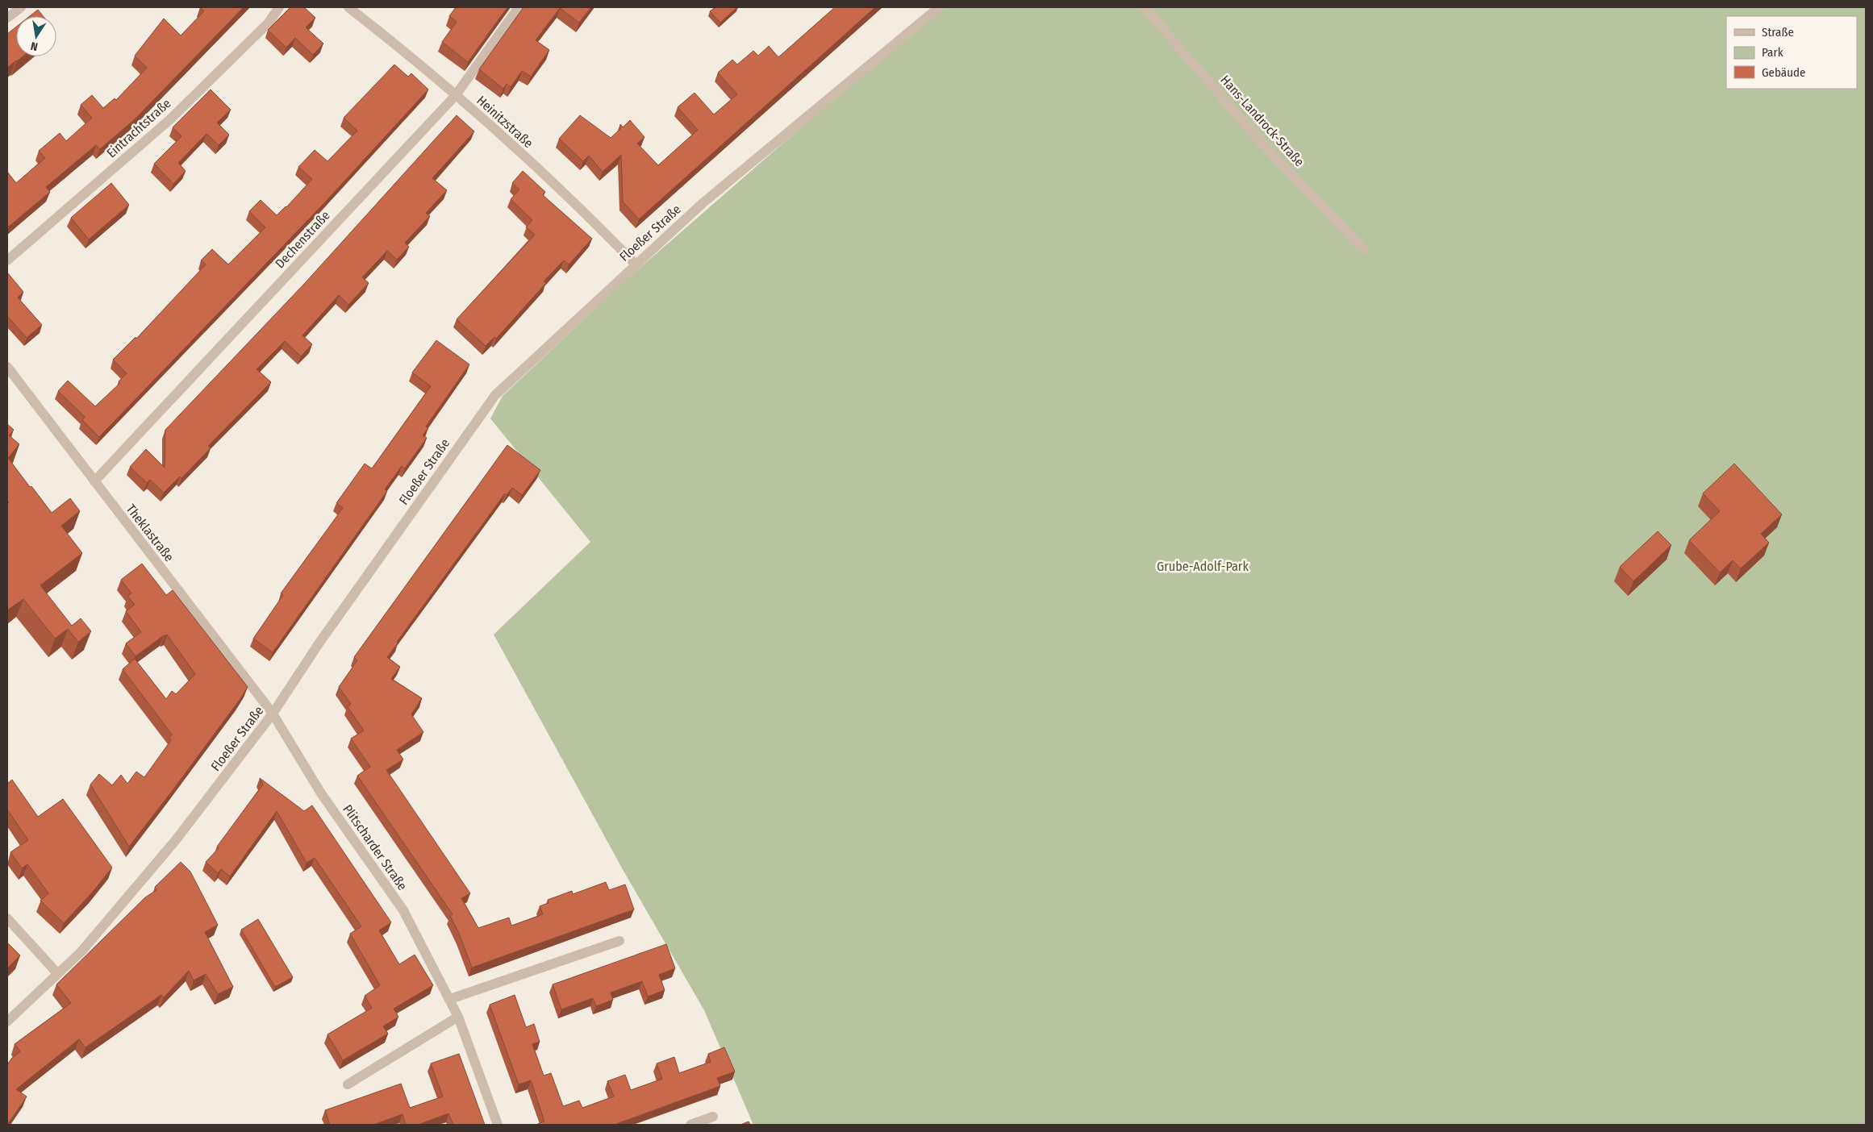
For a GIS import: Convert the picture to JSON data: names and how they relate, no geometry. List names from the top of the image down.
{
  "streets": {
    "street": [
      "Hans-Landrock-Straße",
      "Heinitzstraße",
      "Eintrachtstraße",
      "Floeßer Straße",
      "Dechenstraße",
      "Theklastraße",
      "Plitscharder Straße"
    ]
  },
  "crossings": [
    ["Heinitzstraße", "Floeßer Straße"],
    ["Heinitzstraße", "Dechenstraße"],
    ["Floeßer Straße", "Theklastraße"],
    ["Floeßer Straße", "Plitscharder Straße"],
    ["Dechenstraße", "Theklastraße"],
    ["Theklastraße", "Plitscharder Straße"]
  ],
  "parks": ["Grube-Adolf-Park"],
  "legend": ["Straße", "Park", "Gebäude"],
  "north": "bottom"
}
